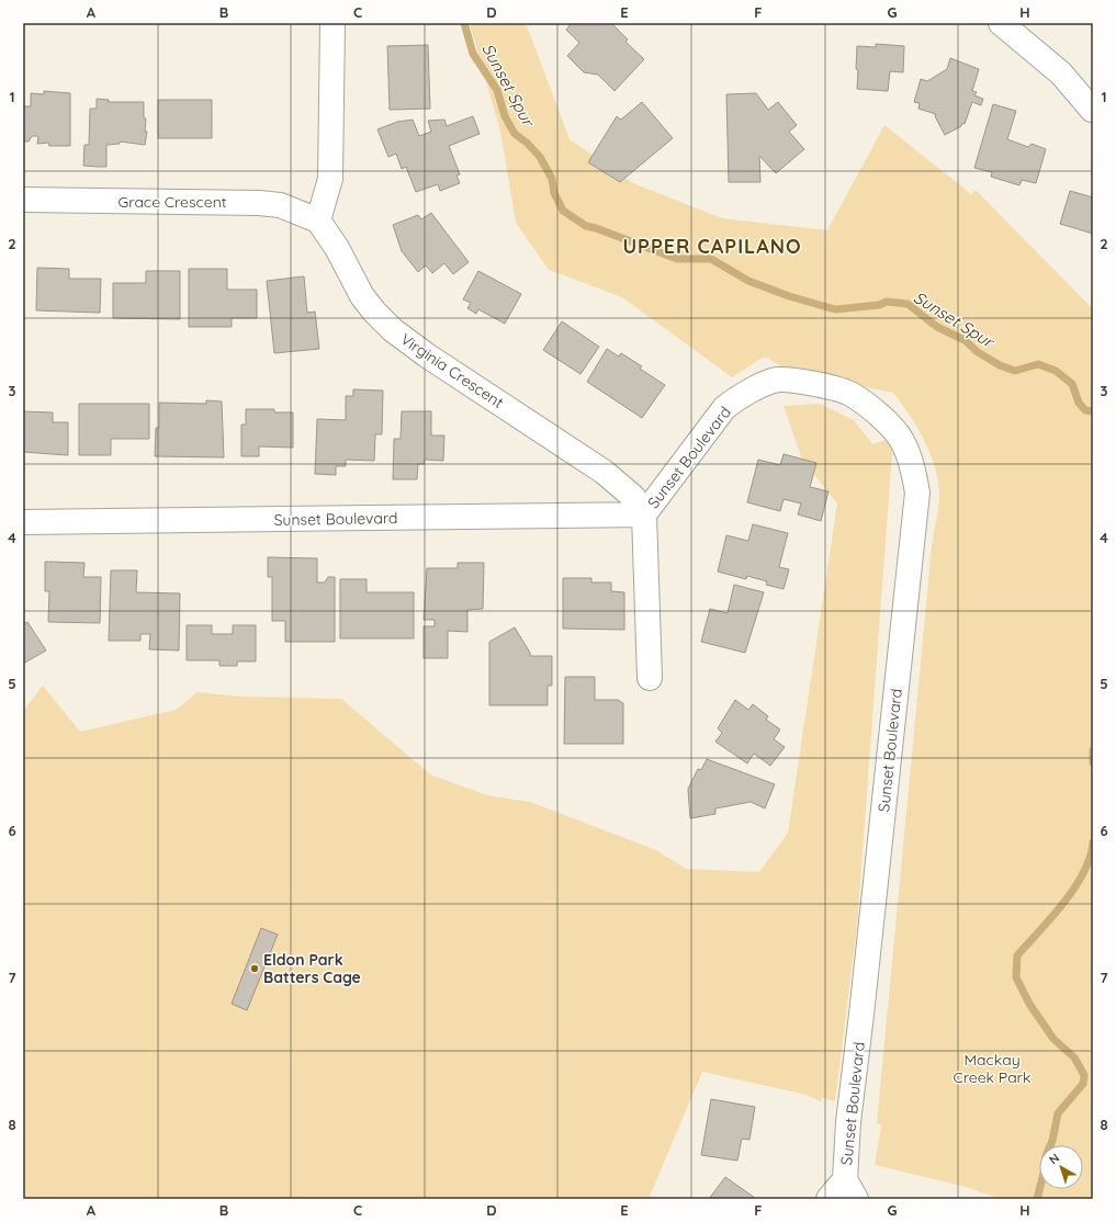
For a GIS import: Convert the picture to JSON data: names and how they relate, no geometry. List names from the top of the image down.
{
  "streets": {
    "street": ["Grace Crescent", "Virginia Crescent", "Sunset Boulevard"]
  },
  "crossings": [
    ["Grace Crescent", "Virginia Crescent"],
    ["Virginia Crescent", "Sunset Boulevard"]
  ],
  "districts": ["UPPER CAPILANO"],
  "water": ["Sunset Spur"],
  "parks": ["Mackay Creek Park"],
  "places": ["Eldon Park Batters Cage"],
  "north": "top left",
  "grid": {
    "columns": [
      "A",
      "B",
      "C",
      "D",
      "E",
      "F",
      "G",
      "H"
    ],
    "rows": [
      "1",
      "2",
      "3",
      "4",
      "5",
      "6",
      "7",
      "8"
    ]
  }
}
